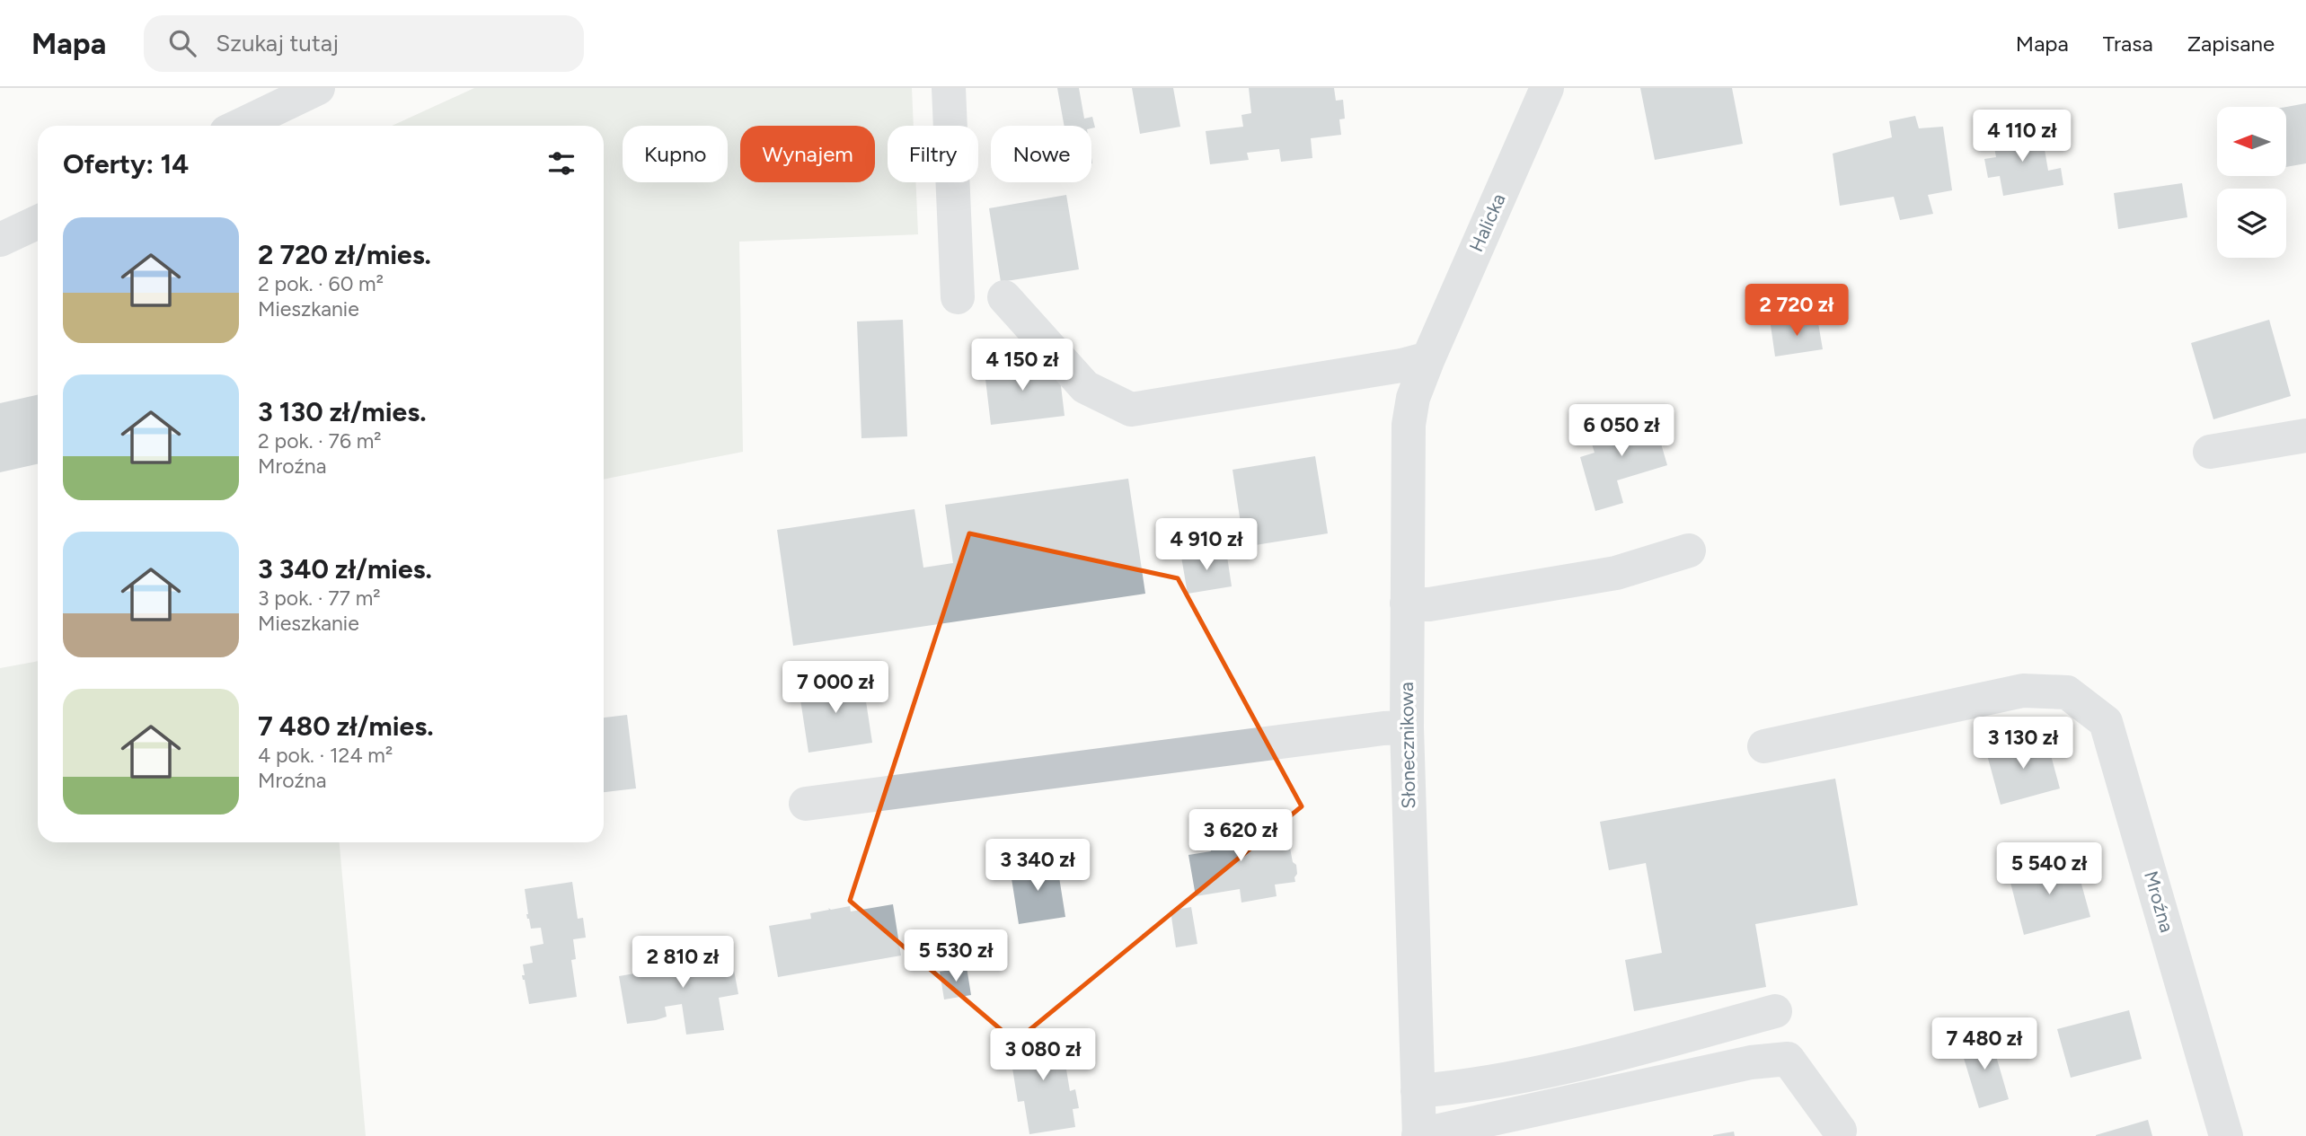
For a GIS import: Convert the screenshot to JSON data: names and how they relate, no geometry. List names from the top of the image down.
{
  "streets": {
    "street": ["Halicka", "Słonecznikowa", "Mroźna"]
  },
  "crossings": [
    ["Halicka", "Słonecznikowa"]
  ],
  "north": "left",
  "page": {
    "header": "Mapa",
    "search": "Szukaj tutaj",
    "nav": ["Mapa", "Trasa", "Zapisane"],
    "price": [
      "4 110 zł",
      "2 720 zł",
      "4 150 zł",
      "6 050 zł",
      "4 910 zł",
      "7 000 zł",
      "3 130 zł",
      "3 620 zł",
      "3 340 zł",
      "5 540 zł",
      "5 530 zł",
      "2 810 zł",
      "7 480 zł",
      "3 080 zł"
    ],
    "chip": [
      "Kupno",
      "Wynajem",
      "Filtry",
      "Nowe"
    ],
    "heading": "Oferty: 14",
    "list": [
      {
        "name": "2 720 zł/mies.",
        "note": "2 pok. · 60 m² · Mieszkanie"
      },
      {
        "name": "3 130 zł/mies.",
        "note": "2 pok. · 76 m² · Mroźna"
      },
      {
        "name": "3 340 zł/mies.",
        "note": "3 pok. · 77 m² · Mieszkanie"
      },
      {
        "name": "7 480 zł/mies.",
        "note": "4 pok. · 124 m² · Mroźna"
      }
    ]
  }
}
